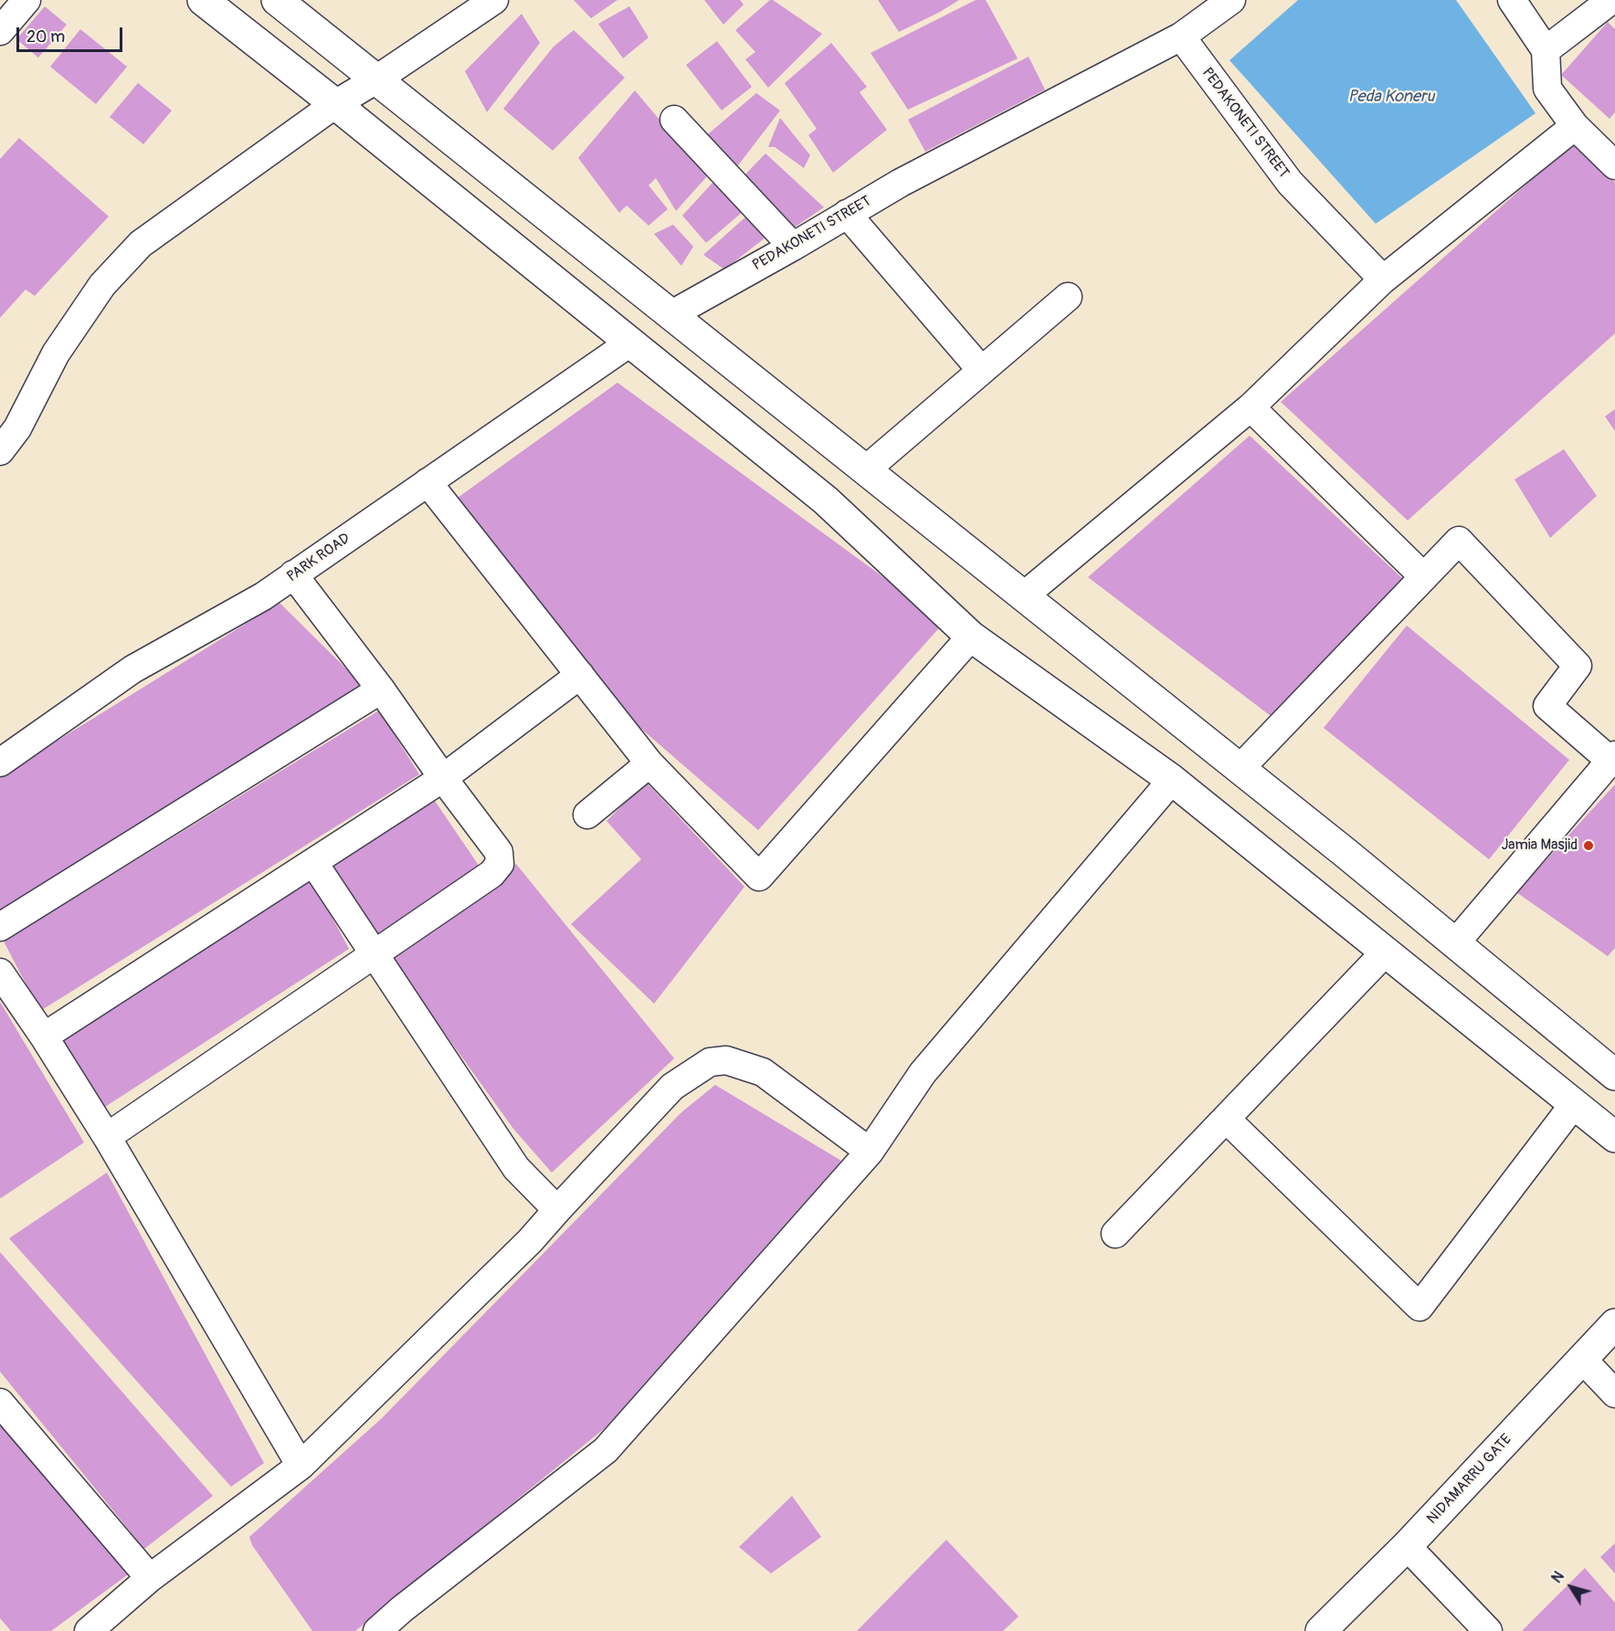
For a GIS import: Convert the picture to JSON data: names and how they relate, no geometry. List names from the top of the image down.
{
  "streets": {
    "main road": ["NIDAMARRU GATE"],
    "street": ["PEDAKONETI STREET", "PARK ROAD"]
  },
  "water": ["Peda Koneru"],
  "places": ["Jamia Masjid"],
  "scale_bar": "20 m",
  "north": "top left"
}
